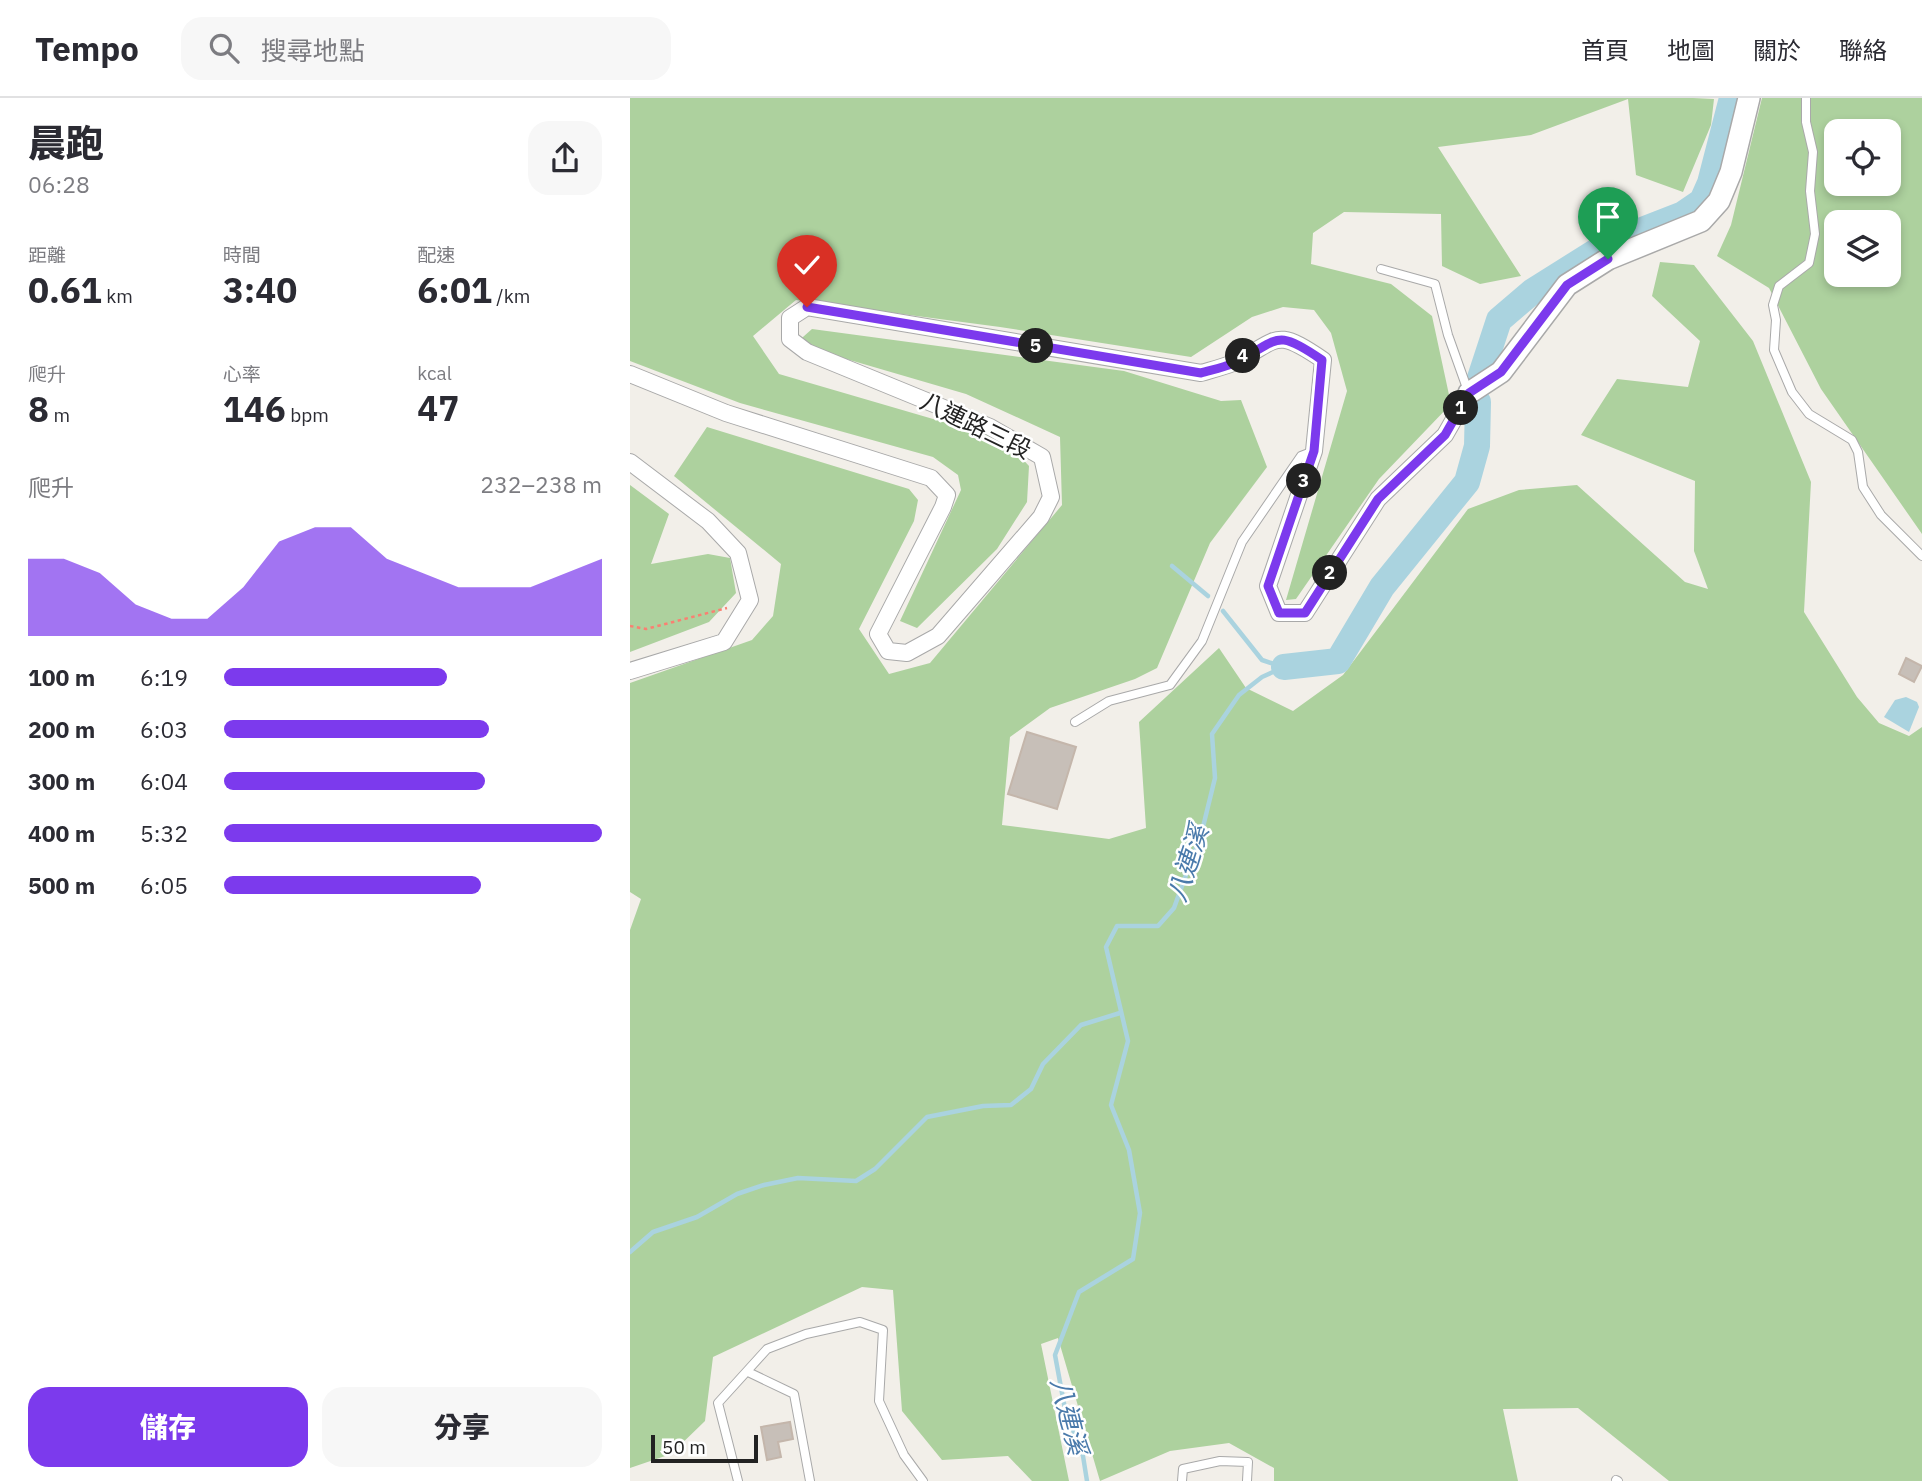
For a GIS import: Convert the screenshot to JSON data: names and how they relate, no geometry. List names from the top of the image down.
{
  "streets": {
    "street": ["八連路三段"]
  },
  "water": ["八連溪"],
  "scale_bar": "50 m",
  "page": {
    "header": "Tempo",
    "search": "搜尋地點",
    "nav": [
      "首頁",
      "地圖",
      "關於",
      "聯絡"
    ],
    "heading": ["晨跑", "06:28"],
    "stats": [
      ["距離", "0.61 km"],
      ["時間", "3:40"],
      ["配速", "6:01 /km"],
      ["爬升", "8 m"],
      ["心率", "146 bpm"],
      ["kcal", "47"]
    ],
    "pins": [
      "5",
      "4",
      "1",
      "3",
      "2"
    ],
    "chart": ["爬升", "232–238 m"],
    "list": [
      {
        "name": "100 m",
        "note": "6:19"
      },
      {
        "name": "200 m",
        "note": "6:03"
      },
      {
        "name": "300 m",
        "note": "6:04"
      },
      {
        "name": "400 m",
        "note": "5:32"
      },
      {
        "name": "500 m",
        "note": "6:05"
      }
    ],
    "buttons": ["儲存", "分享"],
    "scale": "50 m"
  }
}
